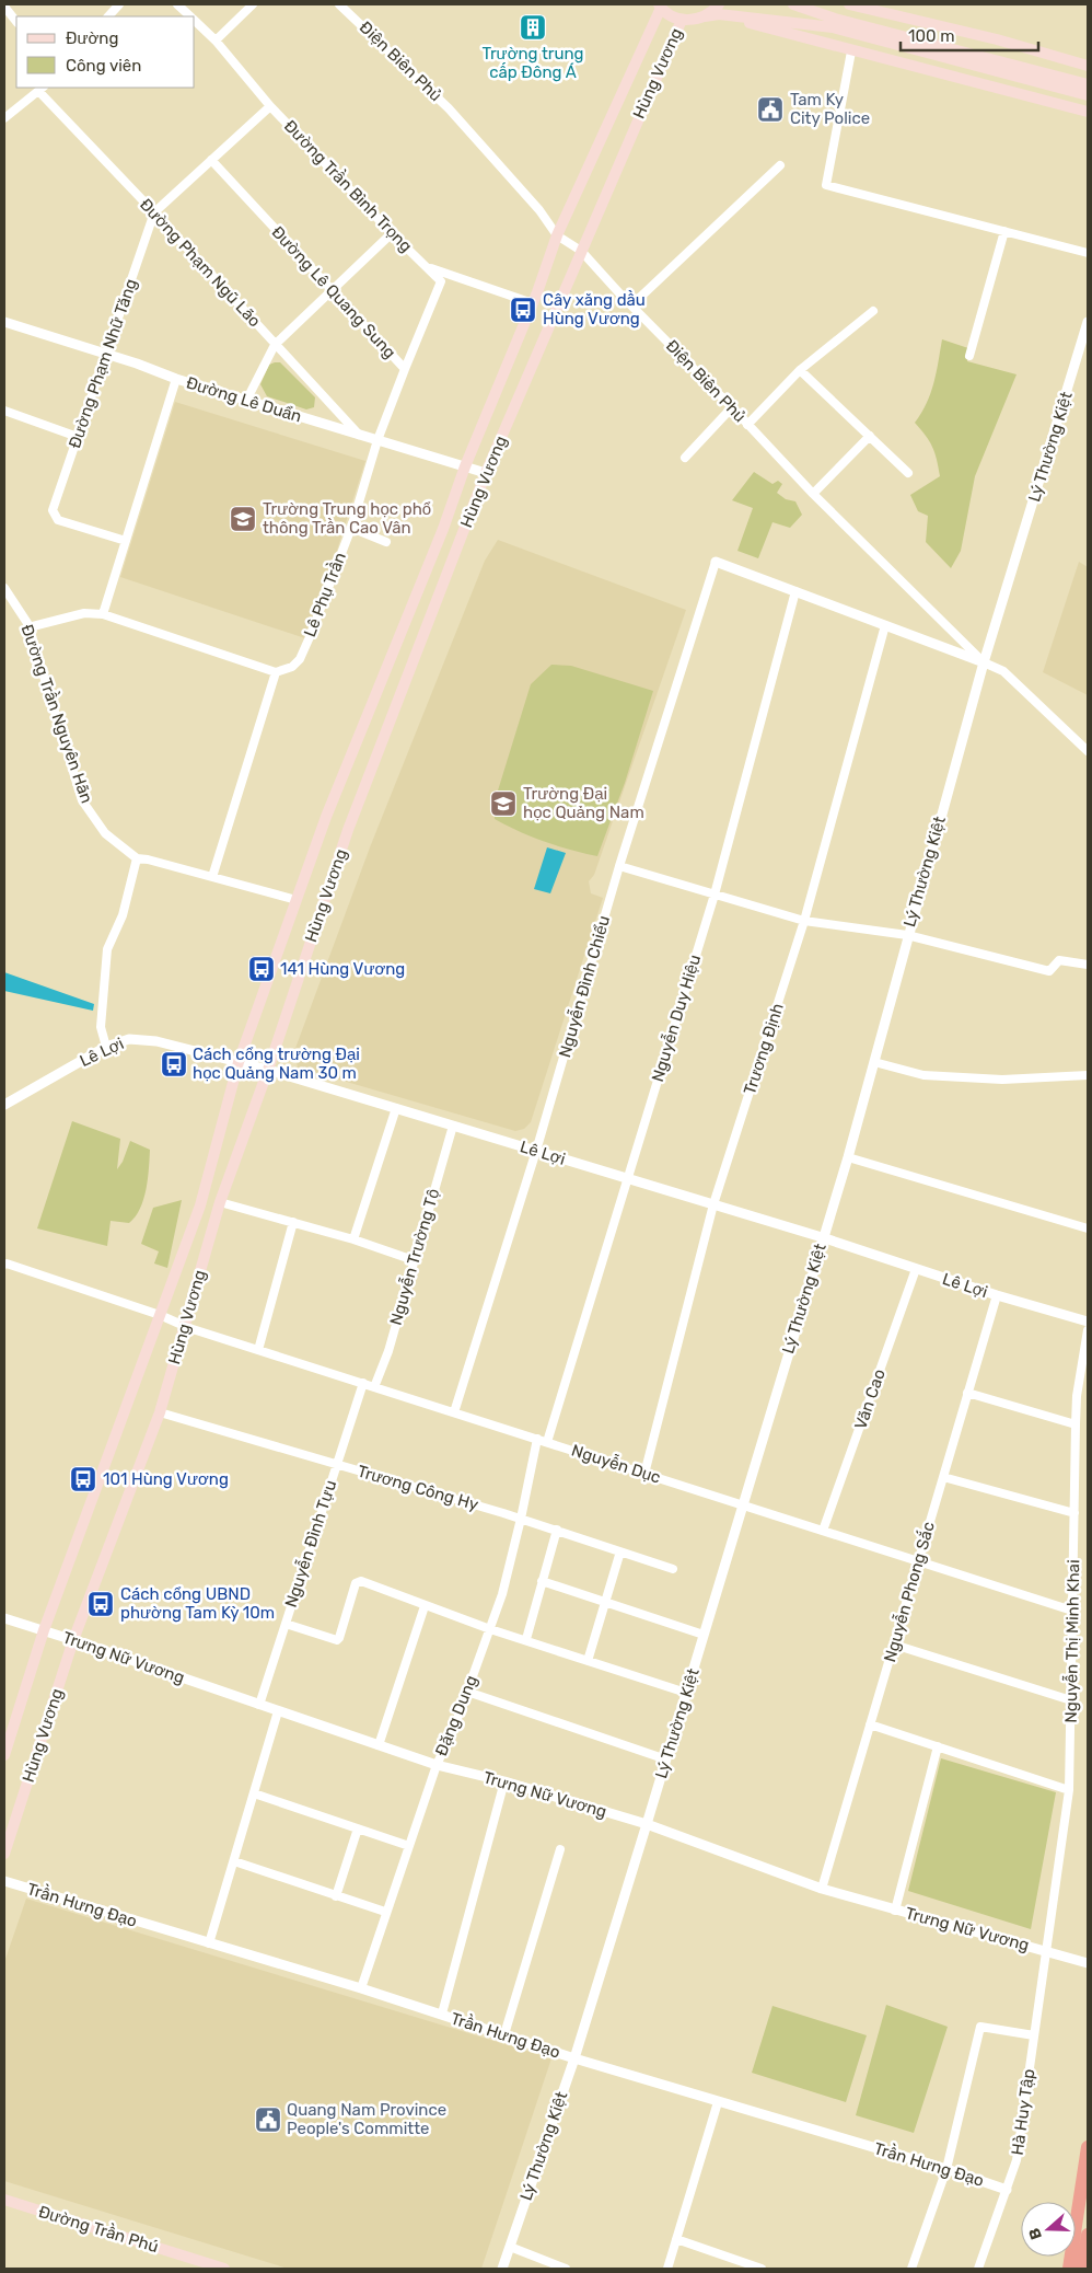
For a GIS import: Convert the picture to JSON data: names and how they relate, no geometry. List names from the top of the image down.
{
  "streets": {
    "main road": ["Hùng Vương", "Đường Trần Phú"],
    "street": [
      "Điện Biên Phủ",
      "Đường Trần Bình Trọng",
      "Đường Phạm Ngũ Lão",
      "Đường Lê Quang Sung",
      "Đường Phạm Nhữ Tăng",
      "Đường Lê Duẩn",
      "Lý Thường Kiệt",
      "Lê Phụ Trần",
      "Đường Trần Nguyên Hãn",
      "Nguyễn Đình Chiểu",
      "Nguyễn Duy Hiệu",
      "Trương Định",
      "Lê Lợi",
      "Nguyễn Trường Tộ",
      "Văn Cao",
      "Nguyễn Dục",
      "Trương Công Hy",
      "Nguyễn Đình Tựu",
      "Nguyễn Phong Sắc",
      "Nguyễn Thị Minh Khai",
      "Trưng Nữ Vương",
      "Đặng Dung",
      "Trần Hưng Đạo",
      "Hà Huy Tập"
    ]
  },
  "crossings": [
    ["Điện Biên Phủ", "Hùng Vương"],
    ["Điện Biên Phủ", "Lý Thường Kiệt"],
    ["Hùng Vương", "Đường Lê Duẩn"],
    ["Hùng Vương", "Lê Lợi"],
    ["Hùng Vương", "Nguyễn Dục"],
    ["Hùng Vương", "Trương Công Hy"],
    ["Hùng Vương", "Trưng Nữ Vương"],
    ["Đường Trần Bình Trọng", "Đường Lê Quang Sung"],
    ["Đường Phạm Ngũ Lão", "Đường Phạm Nhữ Tăng"],
    ["Đường Phạm Ngũ Lão", "Đường Lê Duẩn"],
    ["Đường Lê Quang Sung", "Đường Lê Duẩn"],
    ["Đường Lê Quang Sung", "Lê Phụ Trần"],
    ["Đường Phạm Nhữ Tăng", "Đường Lê Duẩn"],
    ["Đường Lê Duẩn", "Lê Phụ Trần"],
    ["Lý Thường Kiệt", "Lê Lợi"],
    ["Lý Thường Kiệt", "Nguyễn Dục"],
    ["Lý Thường Kiệt", "Trưng Nữ Vương"],
    ["Lý Thường Kiệt", "Trần Hưng Đạo"],
    ["Nguyễn Đình Chiểu", "Lê Lợi"],
    ["Nguyễn Đình Chiểu", "Nguyễn Dục"],
    ["Nguyễn Duy Hiệu", "Lê Lợi"],
    ["Nguyễn Duy Hiệu", "Nguyễn Dục"],
    ["Trương Định", "Lê Lợi"],
    ["Trương Định", "Nguyễn Dục"],
    ["Lê Lợi", "Nguyễn Trường Tộ"],
    ["Lê Lợi", "Văn Cao"],
    ["Lê Lợi", "Nguyễn Phong Sắc"],
    ["Nguyễn Trường Tộ", "Nguyễn Dục"],
    ["Văn Cao", "Nguyễn Dục"],
    ["Nguyễn Dục", "Nguyễn Đình Tựu"],
    ["Nguyễn Dục", "Nguyễn Phong Sắc"],
    ["Nguyễn Dục", "Nguyễn Thị Minh Khai"],
    ["Nguyễn Dục", "Đặng Dung"],
    ["Trương Công Hy", "Nguyễn Đình Tựu"],
    ["Trương Công Hy", "Đặng Dung"],
    ["Nguyễn Đình Tựu", "Trưng Nữ Vương"],
    ["Nguyễn Phong Sắc", "Trưng Nữ Vương"],
    ["Nguyễn Thị Minh Khai", "Trưng Nữ Vương"],
    ["Nguyễn Thị Minh Khai", "Hà Huy Tập"],
    ["Trưng Nữ Vương", "Đặng Dung"],
    ["Trưng Nữ Vương", "Hà Huy Tập"],
    ["Đặng Dung", "Trần Hưng Đạo"],
    ["Trần Hưng Đạo", "Hà Huy Tập"]
  ],
  "places": {
    "building": ["Trường trung cấp Đông Á"],
    "public building": ["Tam Ky City Police", "Quang Nam Province People's Committe"],
    "bus stop": [
      "Cây xăng dầu Hùng Vương",
      "141 Hùng Vương",
      "Cách cổng trường Đại học Quảng Nam 30 m",
      "101 Hùng Vương",
      "Cách cổng UBND phường Tam Kỳ 10m"
    ],
    "school or university": ["Trường Trung học phổ thông Trần Cao Vân", "Trường Đại học Quảng Nam"]
  },
  "legend": ["Đường", "Công viên"],
  "scale_bar": "100 m",
  "north": "left"
}
